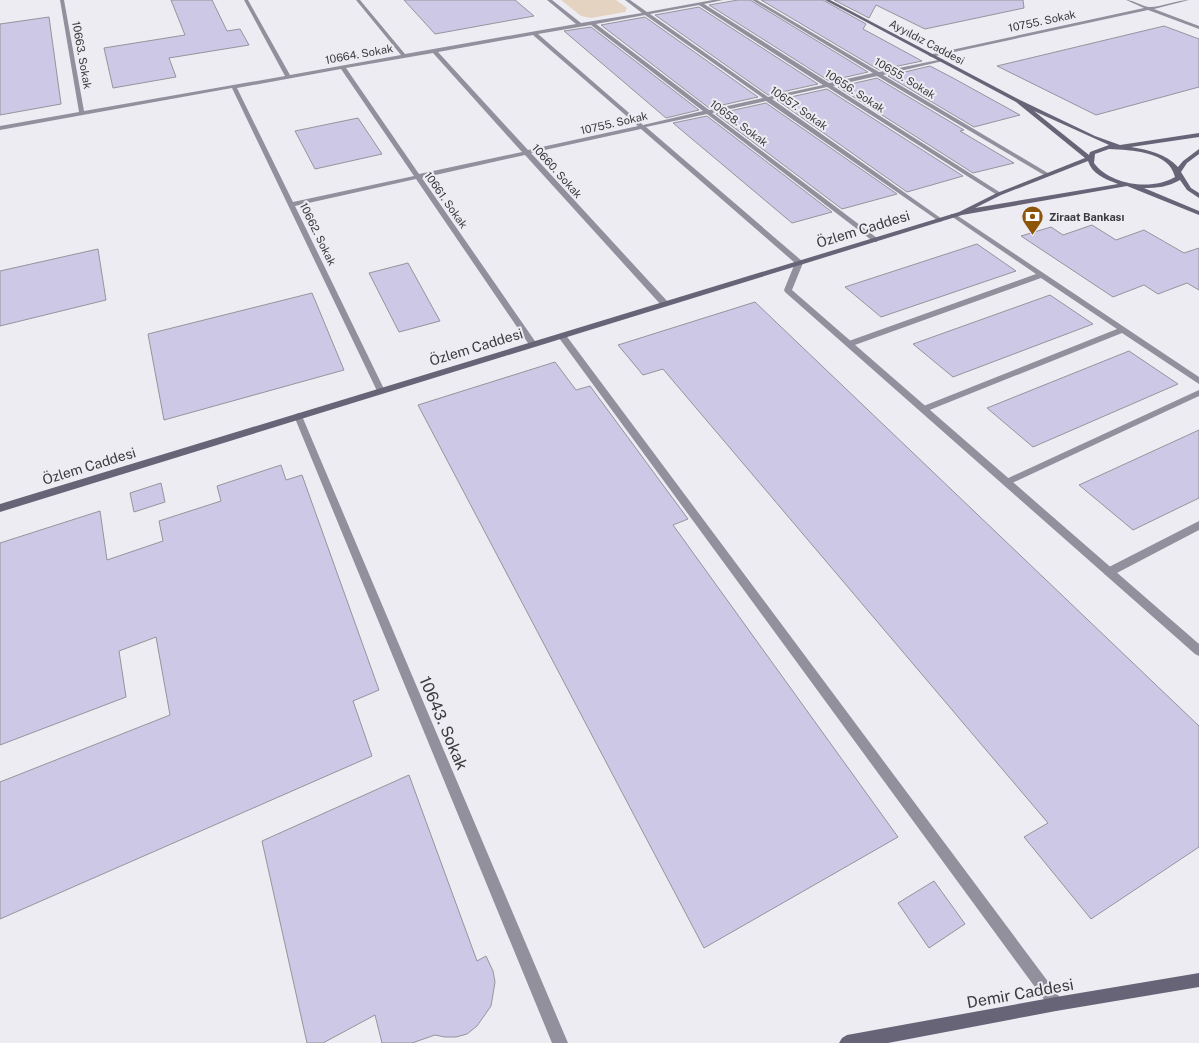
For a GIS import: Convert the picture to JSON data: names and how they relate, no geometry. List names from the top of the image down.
{
  "streets": {
    "street": [
      "10755. Sokak",
      "Ayyıldız Caddesi",
      "10664. Sokak",
      "10663. Sokak",
      "10655. Sokak",
      "10656. Sokak",
      "10657. Sokak",
      "10658. Sokak",
      "10660. Sokak",
      "10661. Sokak",
      "Özlem Caddesi",
      "10662. Sokak",
      "10643. Sokak",
      "Demir Caddesi"
    ]
  },
  "crossings": [
    ["10755. Sokak", "Ayyıldız Caddesi"],
    ["10755. Sokak", "10655. Sokak"],
    ["10755. Sokak", "10656. Sokak"],
    ["10755. Sokak", "10657. Sokak"],
    ["10755. Sokak", "10658. Sokak"],
    ["10755. Sokak", "10660. Sokak"],
    ["10755. Sokak", "10661. Sokak"],
    ["10755. Sokak", "10662. Sokak"],
    ["Ayyıldız Caddesi", "Özlem Caddesi"],
    ["10664. Sokak", "10663. Sokak"],
    ["10664. Sokak", "10656. Sokak"],
    ["10664. Sokak", "10657. Sokak"],
    ["10664. Sokak", "10658. Sokak"],
    ["10664. Sokak", "10660. Sokak"],
    ["10664. Sokak", "10661. Sokak"],
    ["10664. Sokak", "10662. Sokak"],
    ["10655. Sokak", "Özlem Caddesi"],
    ["10656. Sokak", "Özlem Caddesi"],
    ["10657. Sokak", "Özlem Caddesi"],
    ["10658. Sokak", "Özlem Caddesi"],
    ["10660. Sokak", "Özlem Caddesi"],
    ["10661. Sokak", "Özlem Caddesi"],
    ["Özlem Caddesi", "10662. Sokak"],
    ["Özlem Caddesi", "10643. Sokak"]
  ],
  "places": {
    "bank": ["Ziraat Bankası"]
  }
}
